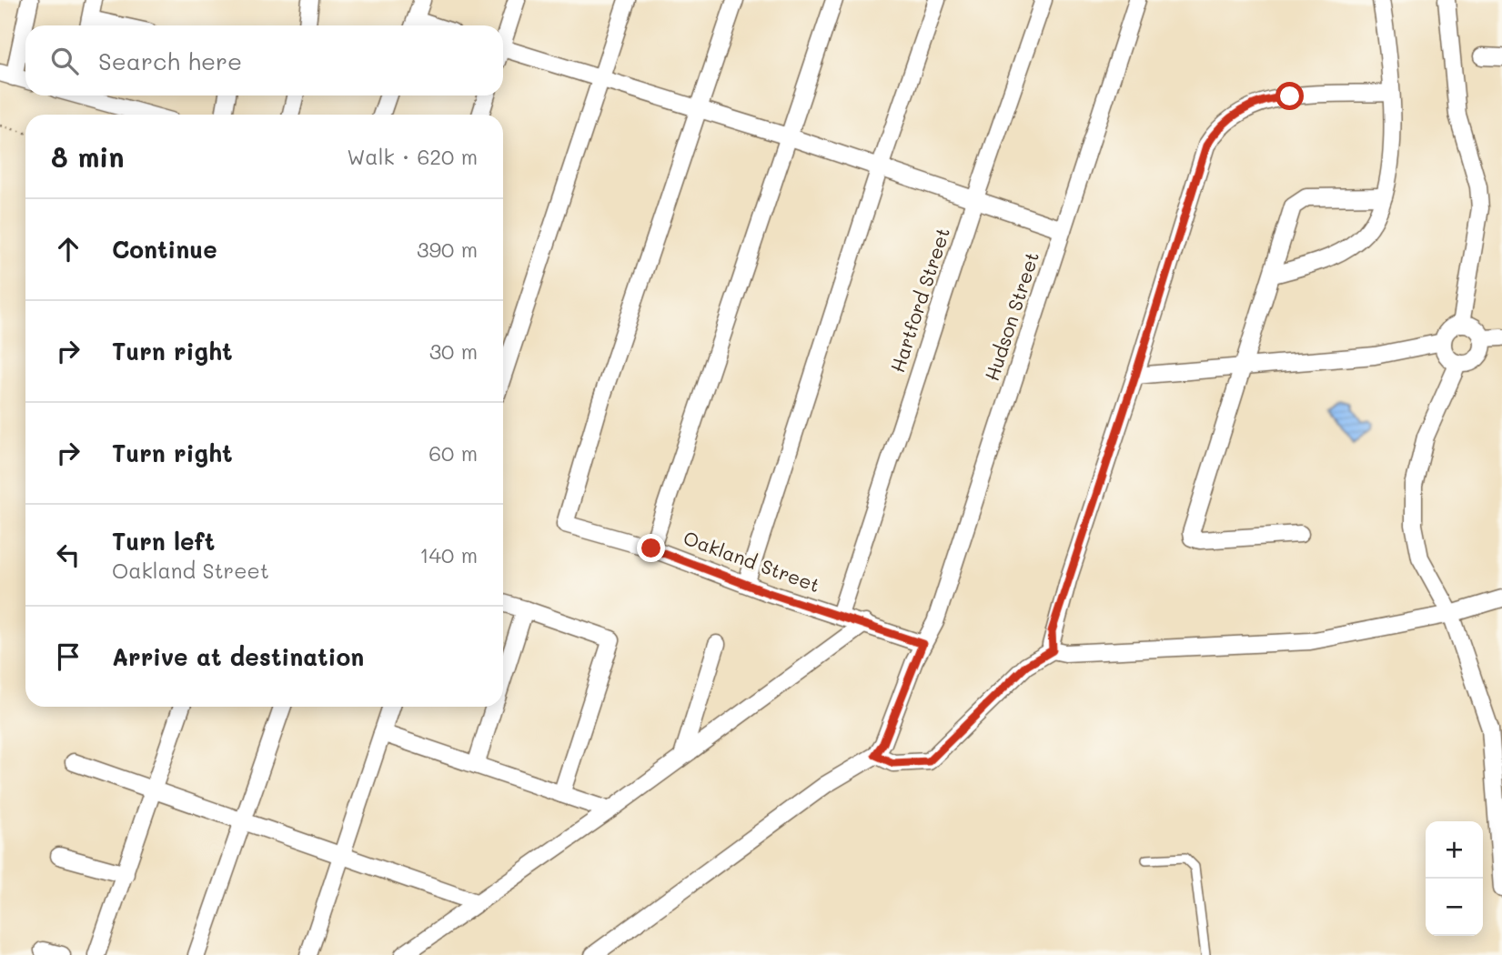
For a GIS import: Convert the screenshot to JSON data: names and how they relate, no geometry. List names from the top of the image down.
{
  "streets": {
    "street": ["Hartford Street", "Hudson Street", "Oakland Street"]
  },
  "crossings": [
    ["Hartford Street", "Oakland Street"],
    ["Hudson Street", "Oakland Street"]
  ],
  "page": {
    "search": "Search here",
    "heading": ["8 min", "Walk · 620 m"],
    "list": [
      ["Continue", "390 m"],
      ["Turn right", "30 m"],
      ["Turn right", "60 m"],
      ["Turn left", "Oakland Street", "140 m"],
      "Arrive at destination"
    ],
    "map_buttons": ["+", "−"]
  }
}
